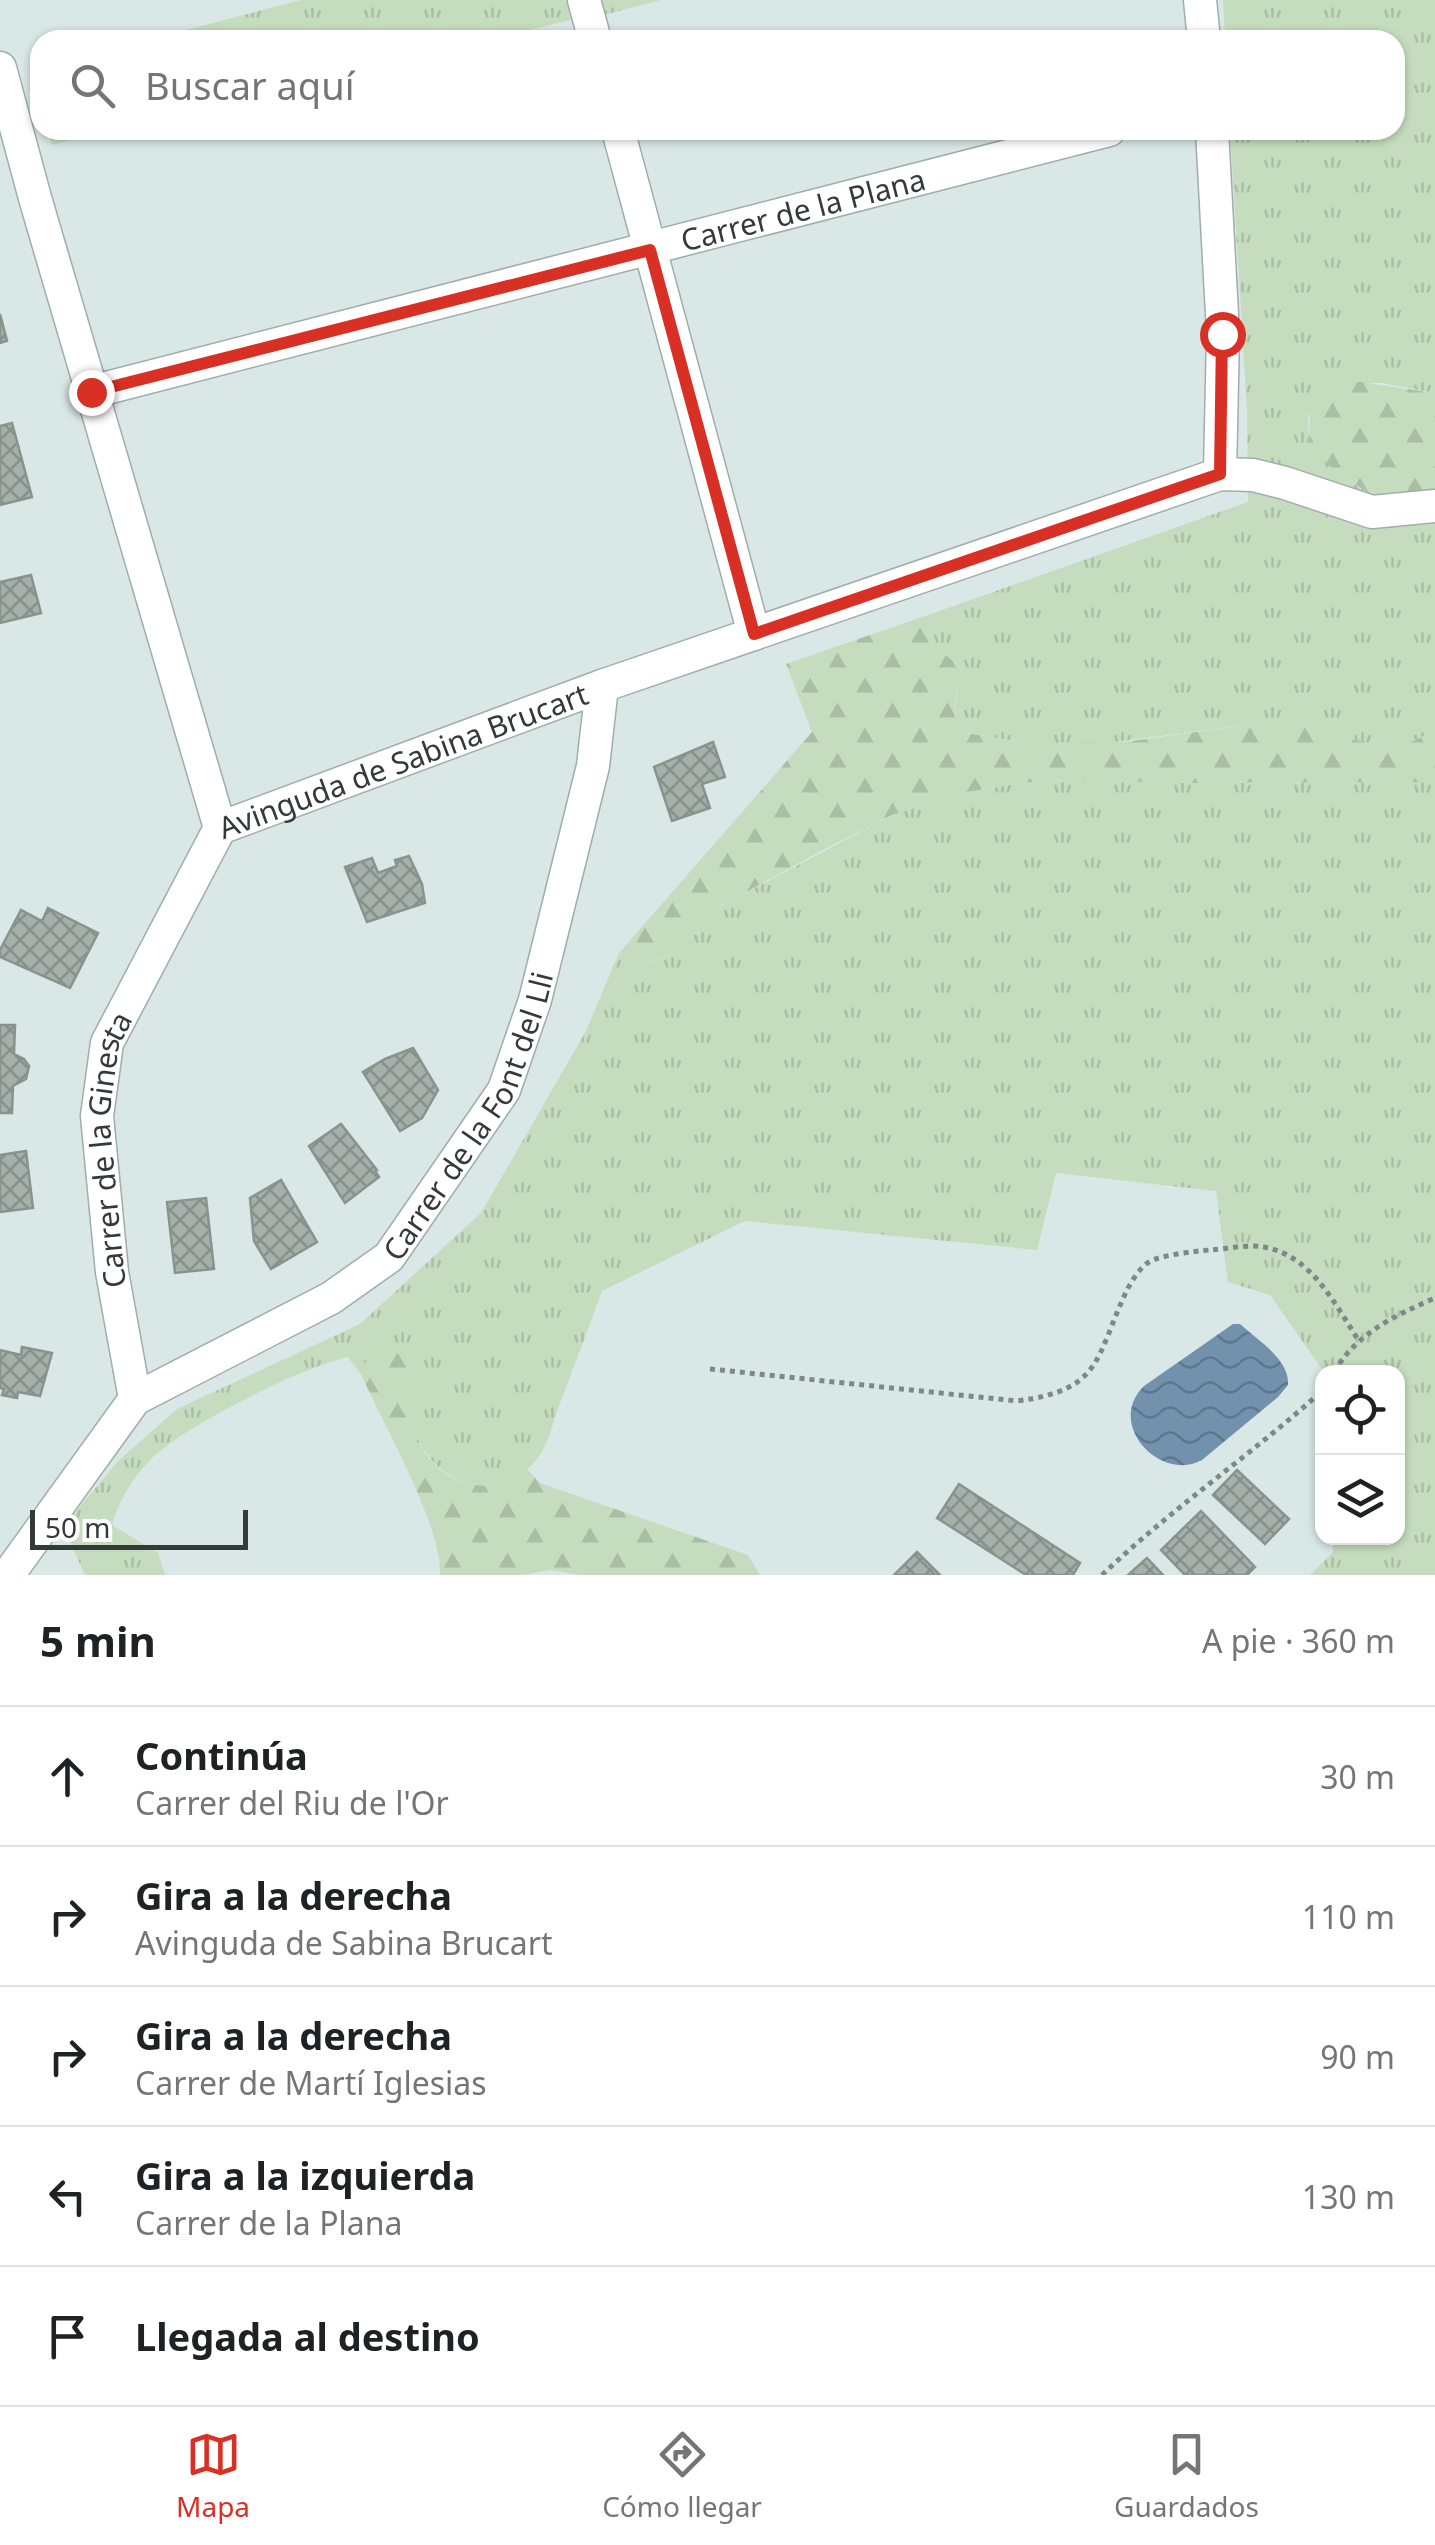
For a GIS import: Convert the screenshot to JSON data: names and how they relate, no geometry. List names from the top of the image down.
{
  "streets": {
    "street": [
      "Carrer de la Plana",
      "Avinguda de Sabina Brucart",
      "Carrer de la Font del Lli",
      "Carrer de la Ginesta"
    ]
  },
  "crossings": [
    ["Carrer de la Plana", "Avinguda de Sabina Brucart"],
    ["Avinguda de Sabina Brucart", "Carrer de la Font del Lli"],
    ["Avinguda de Sabina Brucart", "Carrer de la Ginesta"],
    ["Carrer de la Font del Lli", "Carrer de la Ginesta"]
  ],
  "scale_bar": "50 m",
  "page": {
    "search": "Buscar aquí",
    "scale": "50 m",
    "heading": ["5 min", "A pie · 360 m"],
    "list": [
      ["Continúa", "Carrer del Riu de l'Or", "30 m"],
      ["Gira a la derecha", "Avinguda de Sabina Brucart", "110 m"],
      ["Gira a la derecha", "Carrer de Martí Iglesias", "90 m"],
      ["Gira a la izquierda", "Carrer de la Plana", "130 m"],
      "Llegada al destino"
    ],
    "nav": ["Mapa", "Cómo llegar", "Guardados"]
  }
}
